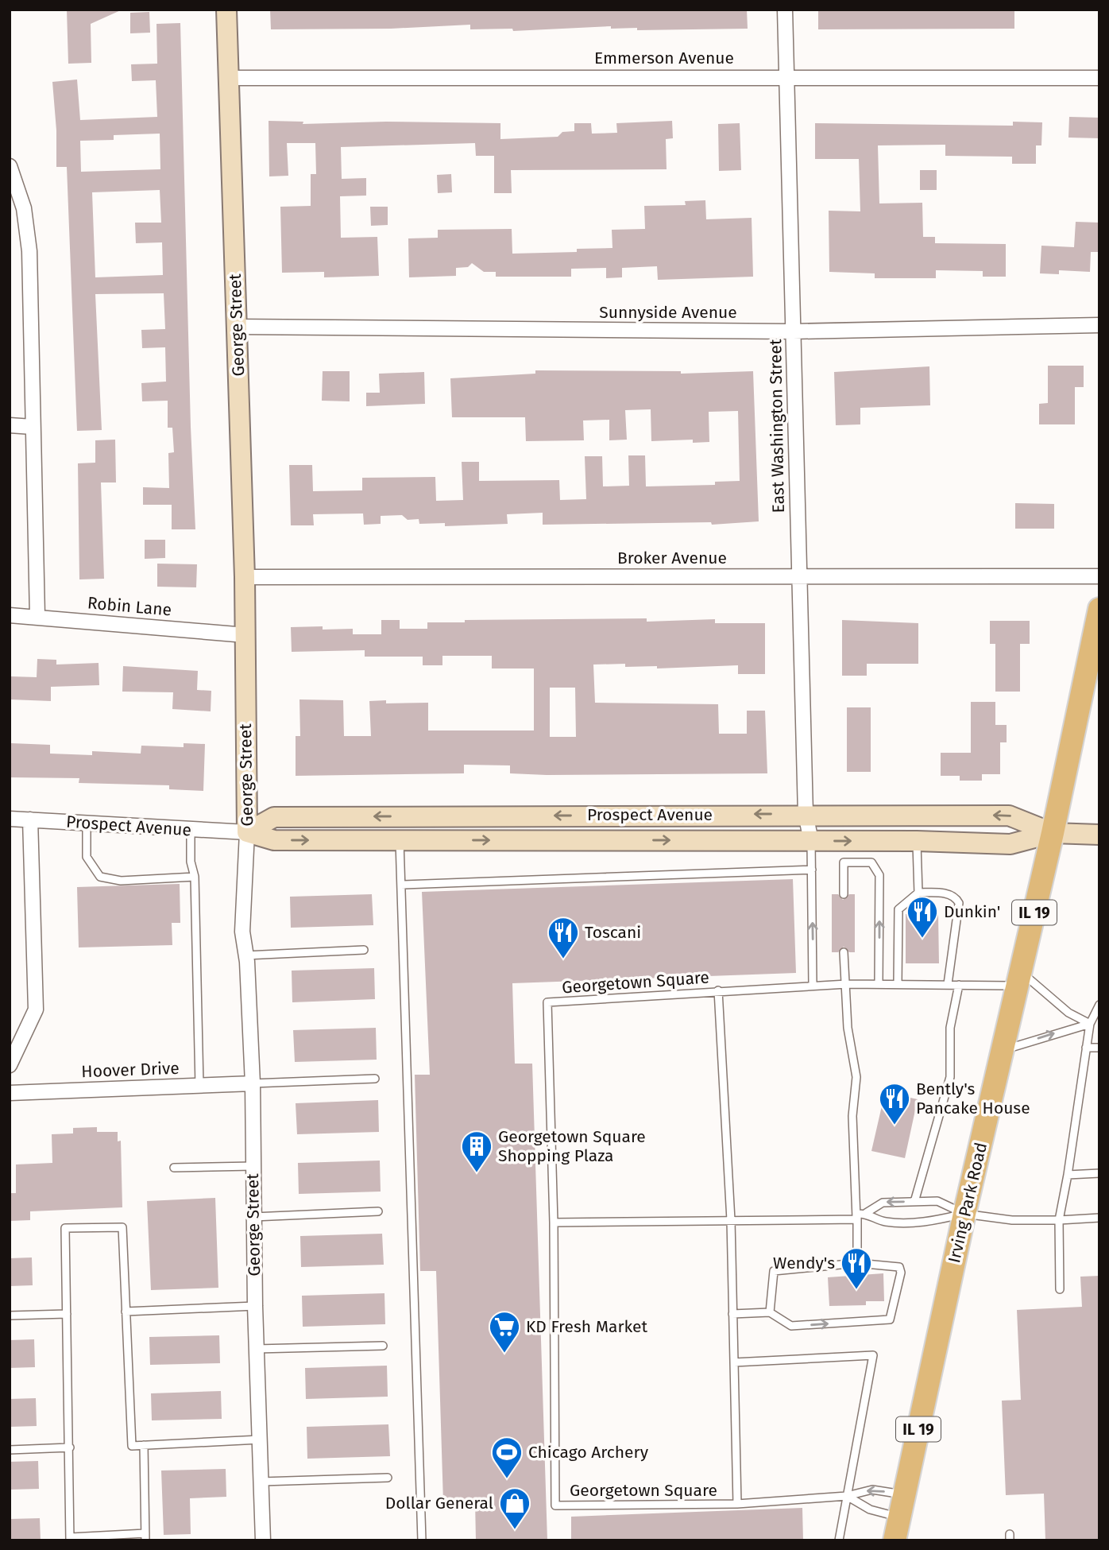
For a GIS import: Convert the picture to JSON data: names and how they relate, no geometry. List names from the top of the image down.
{
  "streets": {
    "main road": ["IL 19", "Irving Park Road"],
    "street": [
      "Emmerson Avenue",
      "Sunnyside Avenue",
      "George Street",
      "East Washington Street",
      "Broker Avenue",
      "Robin Lane",
      "Prospect Avenue",
      "Hoover Drive"
    ],
    "lane": ["Georgetown Square"]
  },
  "crossings": [
    ["Emmerson Avenue", "George Street"],
    ["Emmerson Avenue", "East Washington Street"],
    ["Sunnyside Avenue", "George Street"],
    ["Sunnyside Avenue", "East Washington Street"],
    ["George Street", "Broker Avenue"],
    ["George Street", "Robin Lane"],
    ["George Street", "Prospect Avenue"],
    ["George Street", "Hoover Drive"],
    ["East Washington Street", "Broker Avenue"],
    ["East Washington Street", "Prospect Avenue"],
    ["Prospect Avenue", "IL 19"],
    ["Prospect Avenue", "Irving Park Road"],
    ["IL 19", "Irving Park Road"],
    ["Georgetown Square", "Irving Park Road"]
  ],
  "places": {
    "restaurant": [
      "Dunkin'",
      "Toscani",
      "Bently's Pancake House",
      "Wendy's"
    ],
    "building": ["Georgetown Square Shopping Plaza"],
    "supermarket": ["KD Fresh Market"],
    "sports": ["Chicago Archery"],
    "shop": ["Dollar General"]
  }
}
